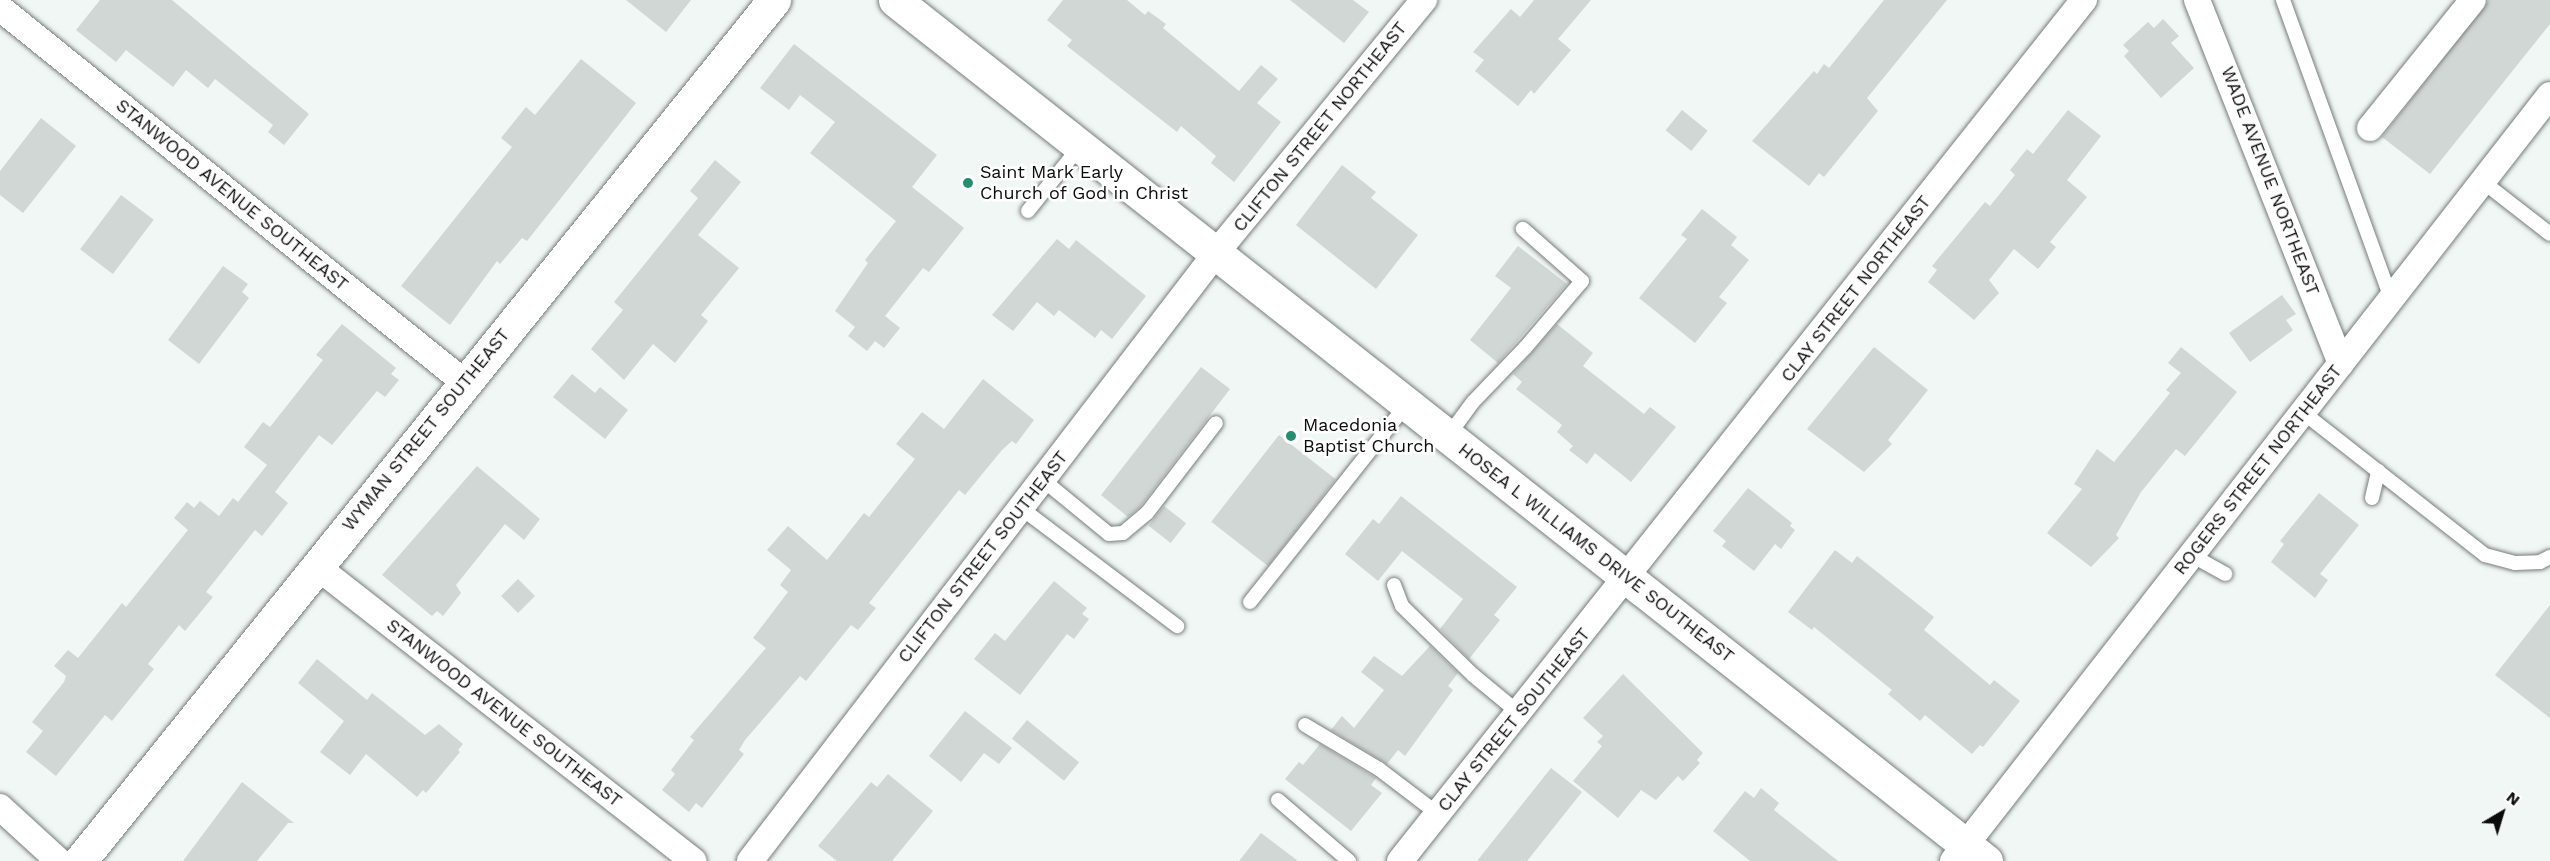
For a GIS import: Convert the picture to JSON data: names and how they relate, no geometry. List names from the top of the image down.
{
  "streets": {
    "street": [
      "CLIFTON STREET NORTHEAST",
      "WADE AVENUE NORTHEAST",
      "STANWOOD AVENUE SOUTHEAST",
      "CLAY STREET NORTHEAST",
      "WYMAN STREET SOUTHEAST",
      "ROGERS STREET NORTHEAST",
      "HOSEA L WILLIAMS DRIVE SOUTHEAST",
      "CLIFTON STREET SOUTHEAST",
      "CLAY STREET SOUTHEAST"
    ]
  },
  "crossings": [
    ["CLIFTON STREET NORTHEAST", "HOSEA L WILLIAMS DRIVE SOUTHEAST"],
    ["CLIFTON STREET NORTHEAST", "CLIFTON STREET SOUTHEAST"],
    ["WADE AVENUE NORTHEAST", "ROGERS STREET NORTHEAST"],
    ["STANWOOD AVENUE SOUTHEAST", "WYMAN STREET SOUTHEAST"],
    ["CLAY STREET NORTHEAST", "HOSEA L WILLIAMS DRIVE SOUTHEAST"],
    ["CLAY STREET NORTHEAST", "CLAY STREET SOUTHEAST"],
    ["ROGERS STREET NORTHEAST", "HOSEA L WILLIAMS DRIVE SOUTHEAST"],
    ["HOSEA L WILLIAMS DRIVE SOUTHEAST", "CLIFTON STREET SOUTHEAST"],
    ["HOSEA L WILLIAMS DRIVE SOUTHEAST", "CLAY STREET SOUTHEAST"]
  ],
  "places": ["Saint Mark Early Church of God in Christ", "Macedonia Baptist Church"],
  "north": "top right"
}
